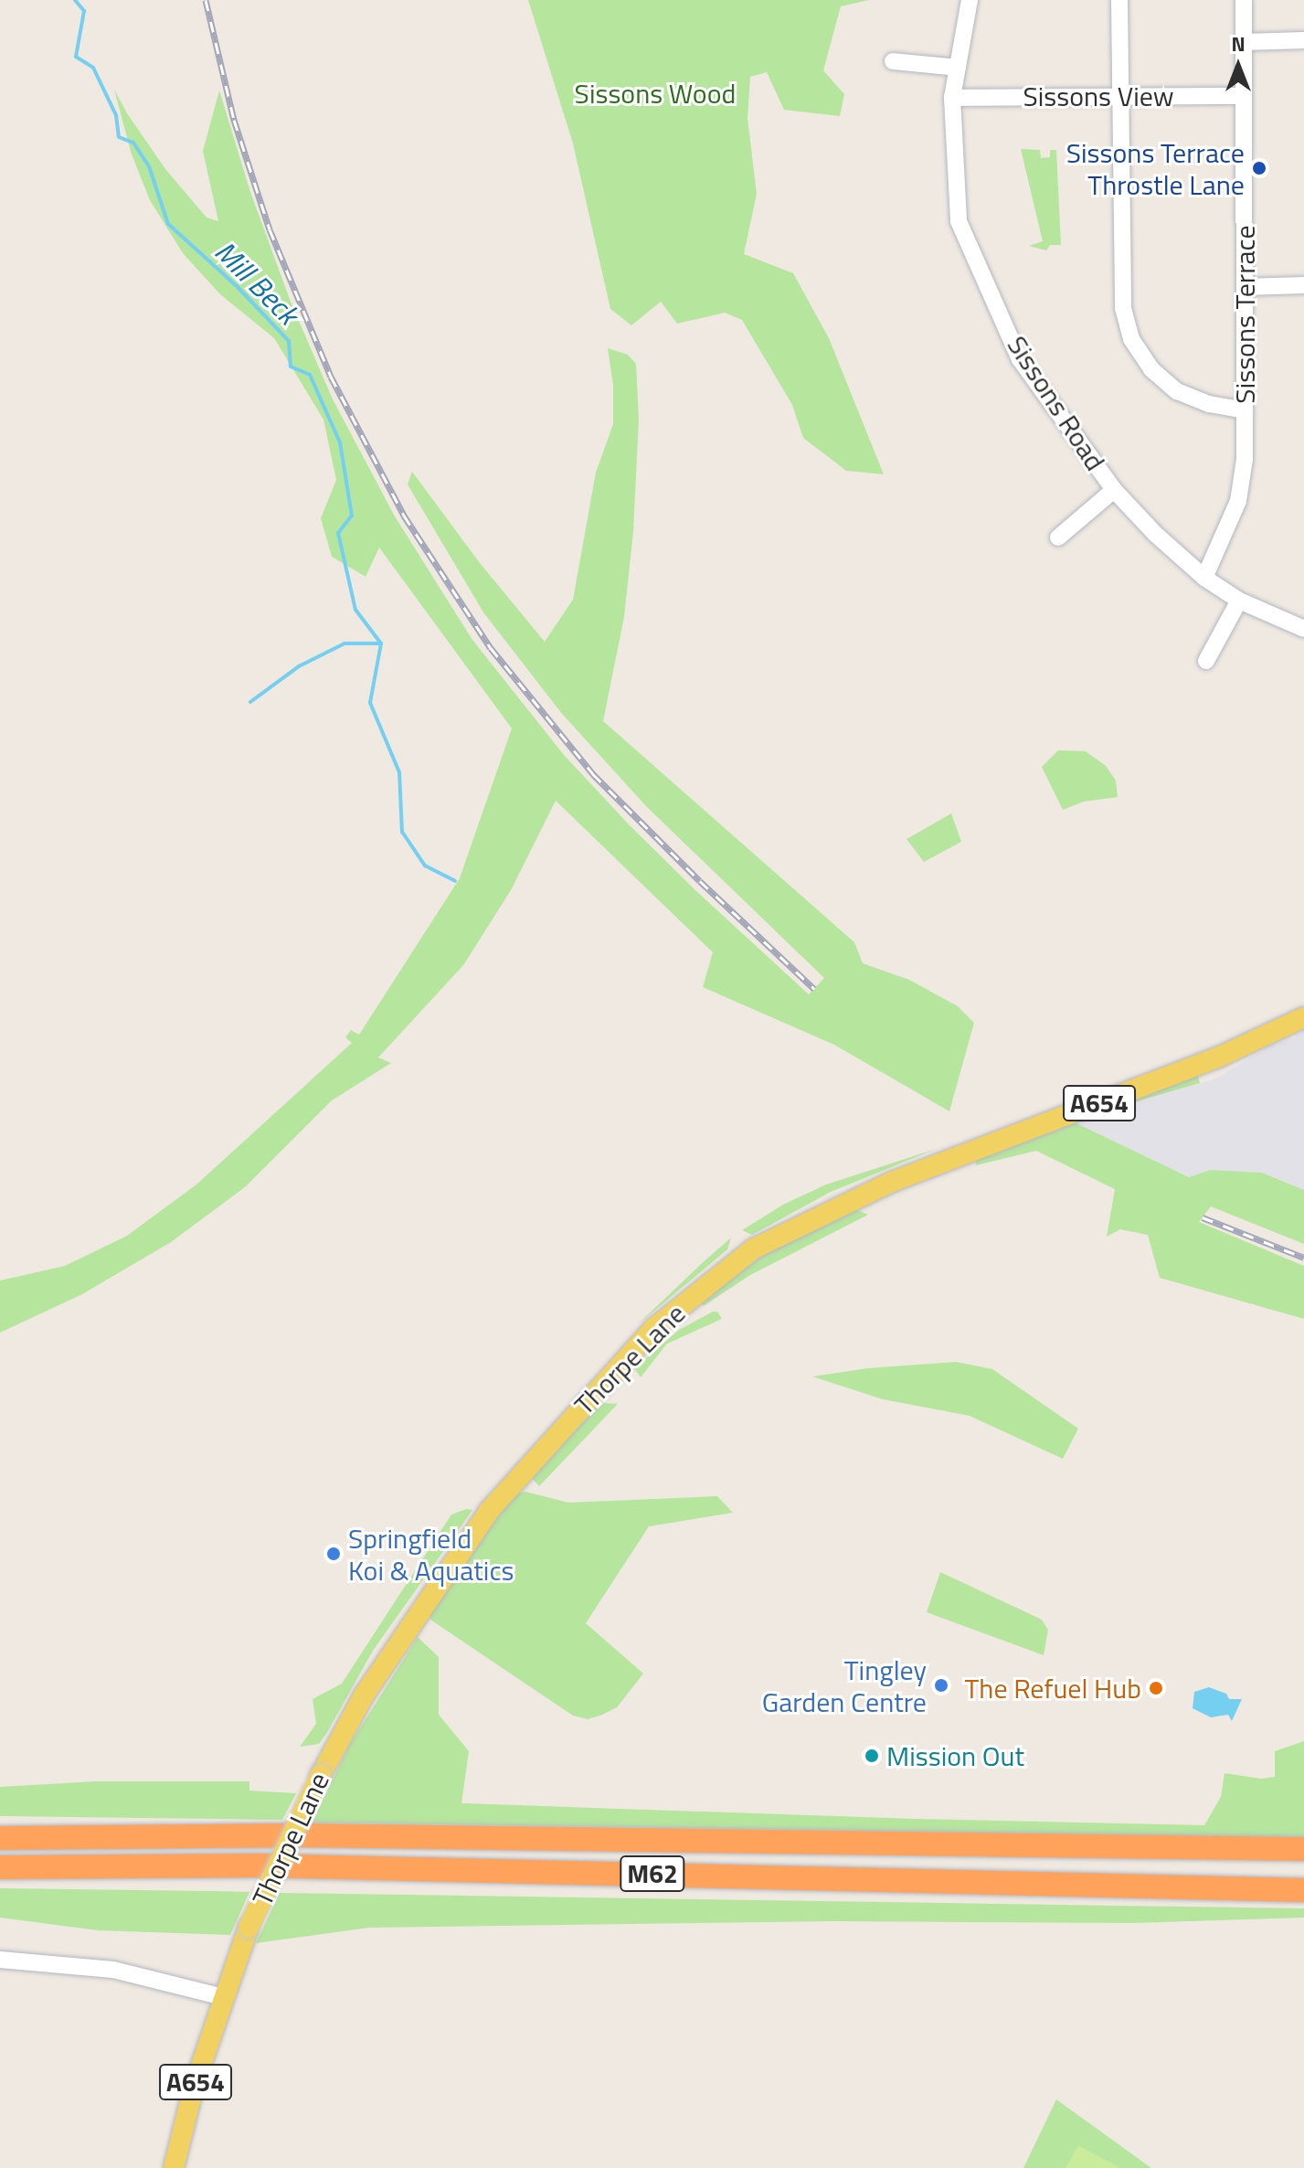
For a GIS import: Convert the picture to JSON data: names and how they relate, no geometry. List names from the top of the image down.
{
  "streets": {
    "highway": ["M62"],
    "main road": ["A654", "Thorpe Lane"],
    "street": ["Sissons View", "Sissons Terrace", "Sissons Road"]
  },
  "crossings": [
    ["Sissons View", "Sissons Terrace"],
    ["Sissons View", "Sissons Road"],
    ["Sissons Terrace", "Sissons Road"]
  ],
  "water": ["Mill Beck"],
  "parks": ["Sissons Wood"],
  "places": [
    "Sissons Terrace Throstle Lane",
    "Springfield Koi & Aquatics",
    "Tingley Garden Centre",
    "The Refuel Hub",
    "Mission Out"
  ],
  "north": "top"
}
